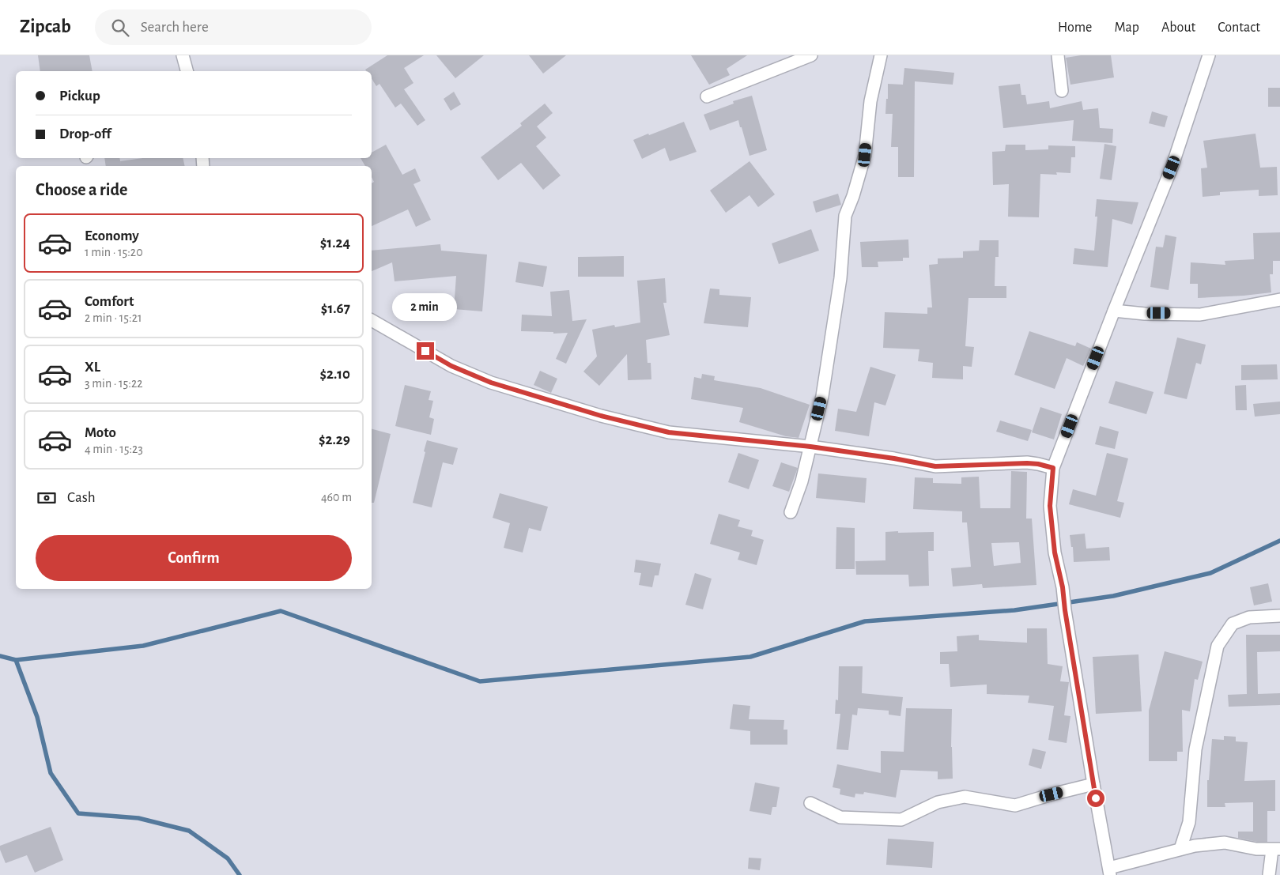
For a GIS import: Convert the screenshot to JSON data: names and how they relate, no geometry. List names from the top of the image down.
{
  "page": {
    "header": "Zipcab",
    "search": "Search here",
    "nav": [
      "Home",
      "Map",
      "About",
      "Contact"
    ],
    "banner": ["Pickup", "Drop-off"],
    "heading": "Choose a ride",
    "list": [
      {
        "name": "Economy",
        "note": "1 min · 15:20",
        "value": "$1.24"
      },
      {
        "name": "Comfort",
        "note": "2 min · 15:21",
        "value": "$1.67"
      },
      {
        "name": "XL",
        "note": "3 min · 15:22",
        "value": "$2.10"
      },
      {
        "name": "Moto",
        "note": "4 min · 15:23",
        "value": "$2.29"
      }
    ],
    "bubble": "2 min",
    "pay": ["Cash", "460 m"],
    "buttons": "Confirm"
  }
}
